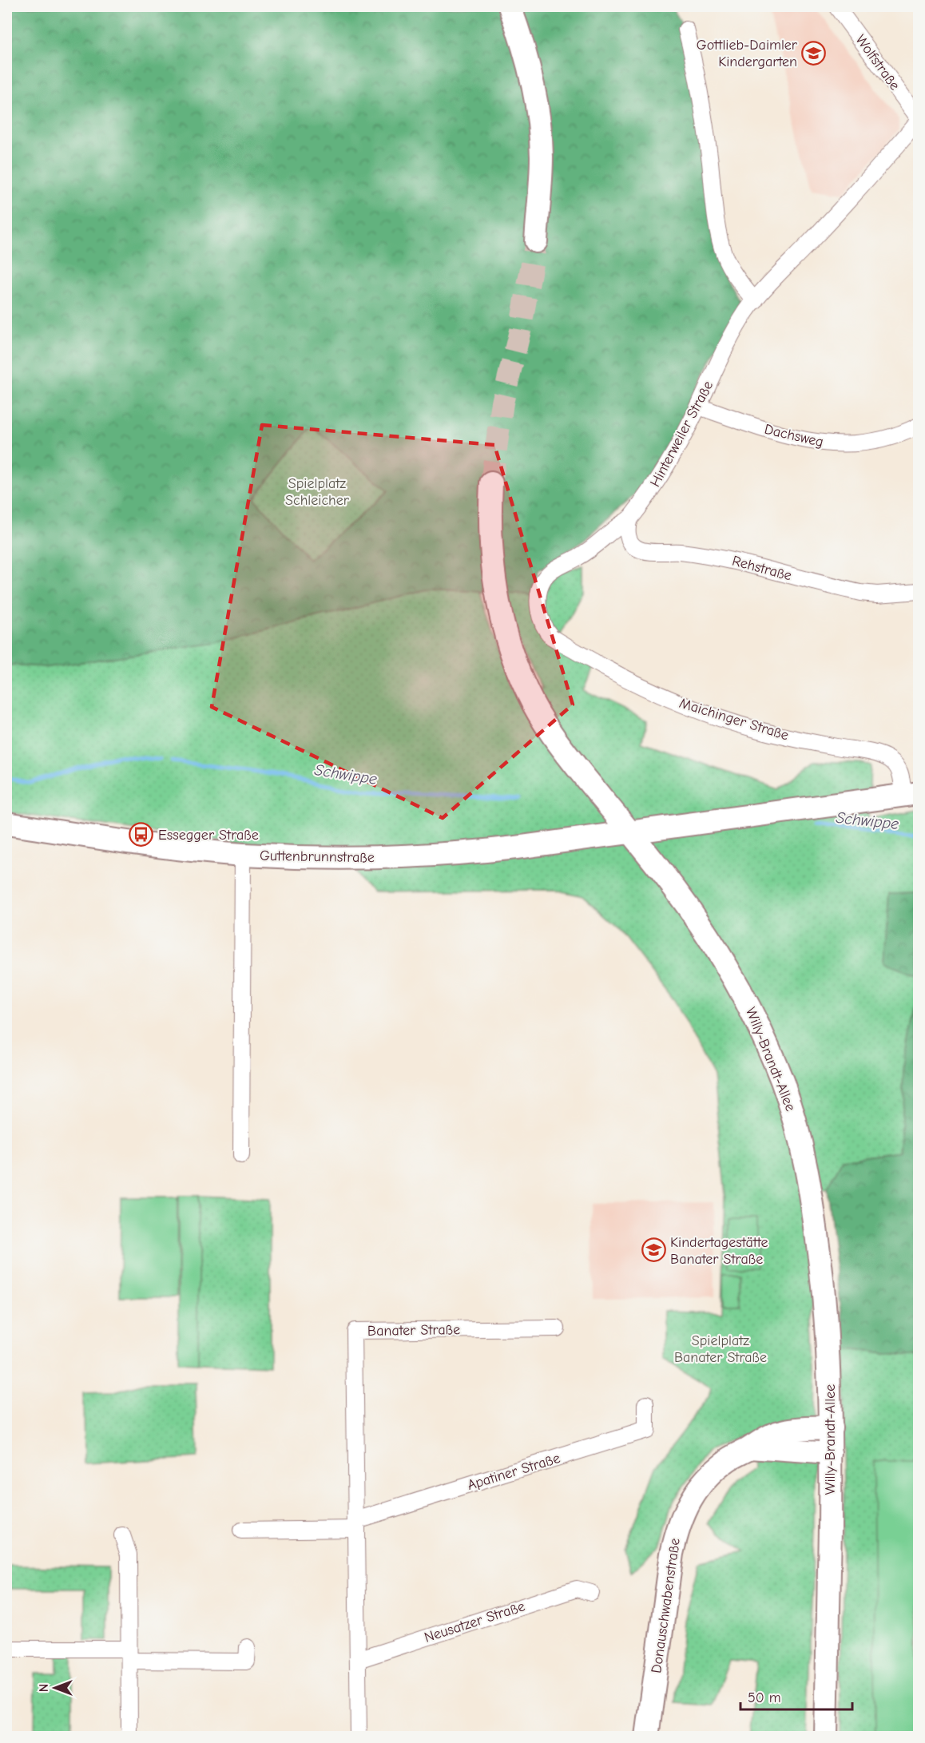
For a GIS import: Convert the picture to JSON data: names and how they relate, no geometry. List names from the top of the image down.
{
  "streets": {
    "main road": [
      "Maichinger Straße",
      "Guttenbrunnstraße",
      "Willy-Brandt-Allee",
      "Donauschwabenstraße"
    ],
    "street": [
      "Wolfstraße",
      "Hinterweiler Straße",
      "Dachsweg",
      "Rehstraße",
      "Banater Straße",
      "Apatiner Straße",
      "Neusatzer Straße"
    ]
  },
  "crossings": [
    ["Wolfstraße", "Hinterweiler Straße"],
    ["Hinterweiler Straße", "Dachsweg"],
    ["Hinterweiler Straße", "Rehstraße"],
    ["Hinterweiler Straße", "Maichinger Straße"],
    ["Maichinger Straße", "Guttenbrunnstraße"],
    ["Maichinger Straße", "Willy-Brandt-Allee"],
    ["Guttenbrunnstraße", "Willy-Brandt-Allee"],
    ["Willy-Brandt-Allee", "Donauschwabenstraße"],
    ["Banater Straße", "Apatiner Straße"],
    ["Banater Straße", "Neusatzer Straße"]
  ],
  "water": ["Schwippe"],
  "parks": ["Spielplatz Schleicher", "Spielplatz Banater Straße"],
  "places": {
    "school or university": ["Gottlieb-Daimler Kindergarten", "Kindertagestätte Banater Straße"],
    "bus stop": ["Essegger Straße"]
  },
  "scale_bar": "50 m",
  "north": "left"
}
